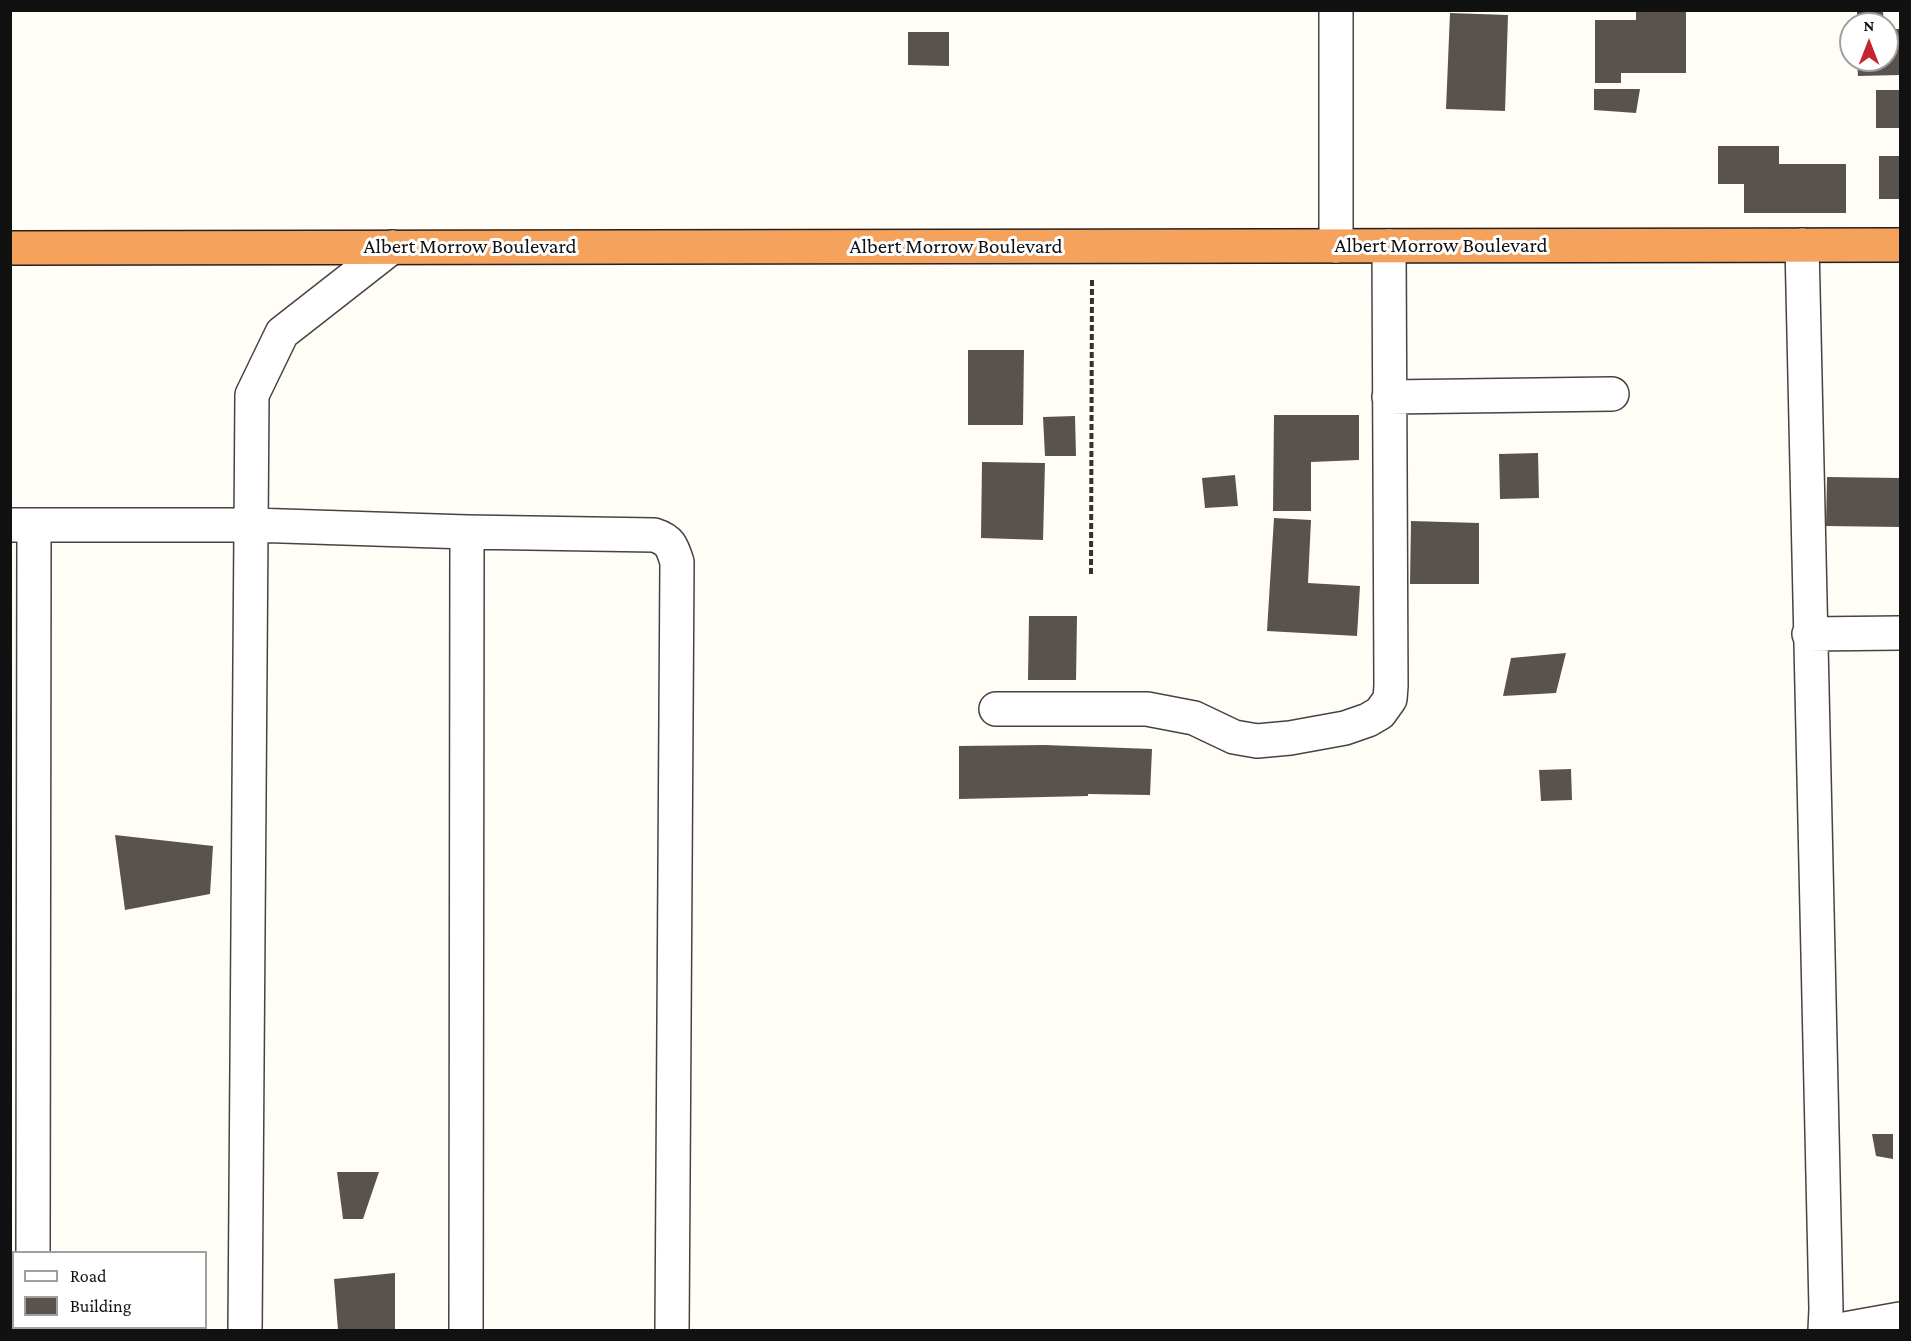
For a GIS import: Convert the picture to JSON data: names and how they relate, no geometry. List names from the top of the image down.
{
  "streets": {
    "highway": ["Albert Morrow Boulevard"]
  },
  "legend": ["Road", "Building"],
  "north": "top"
}
